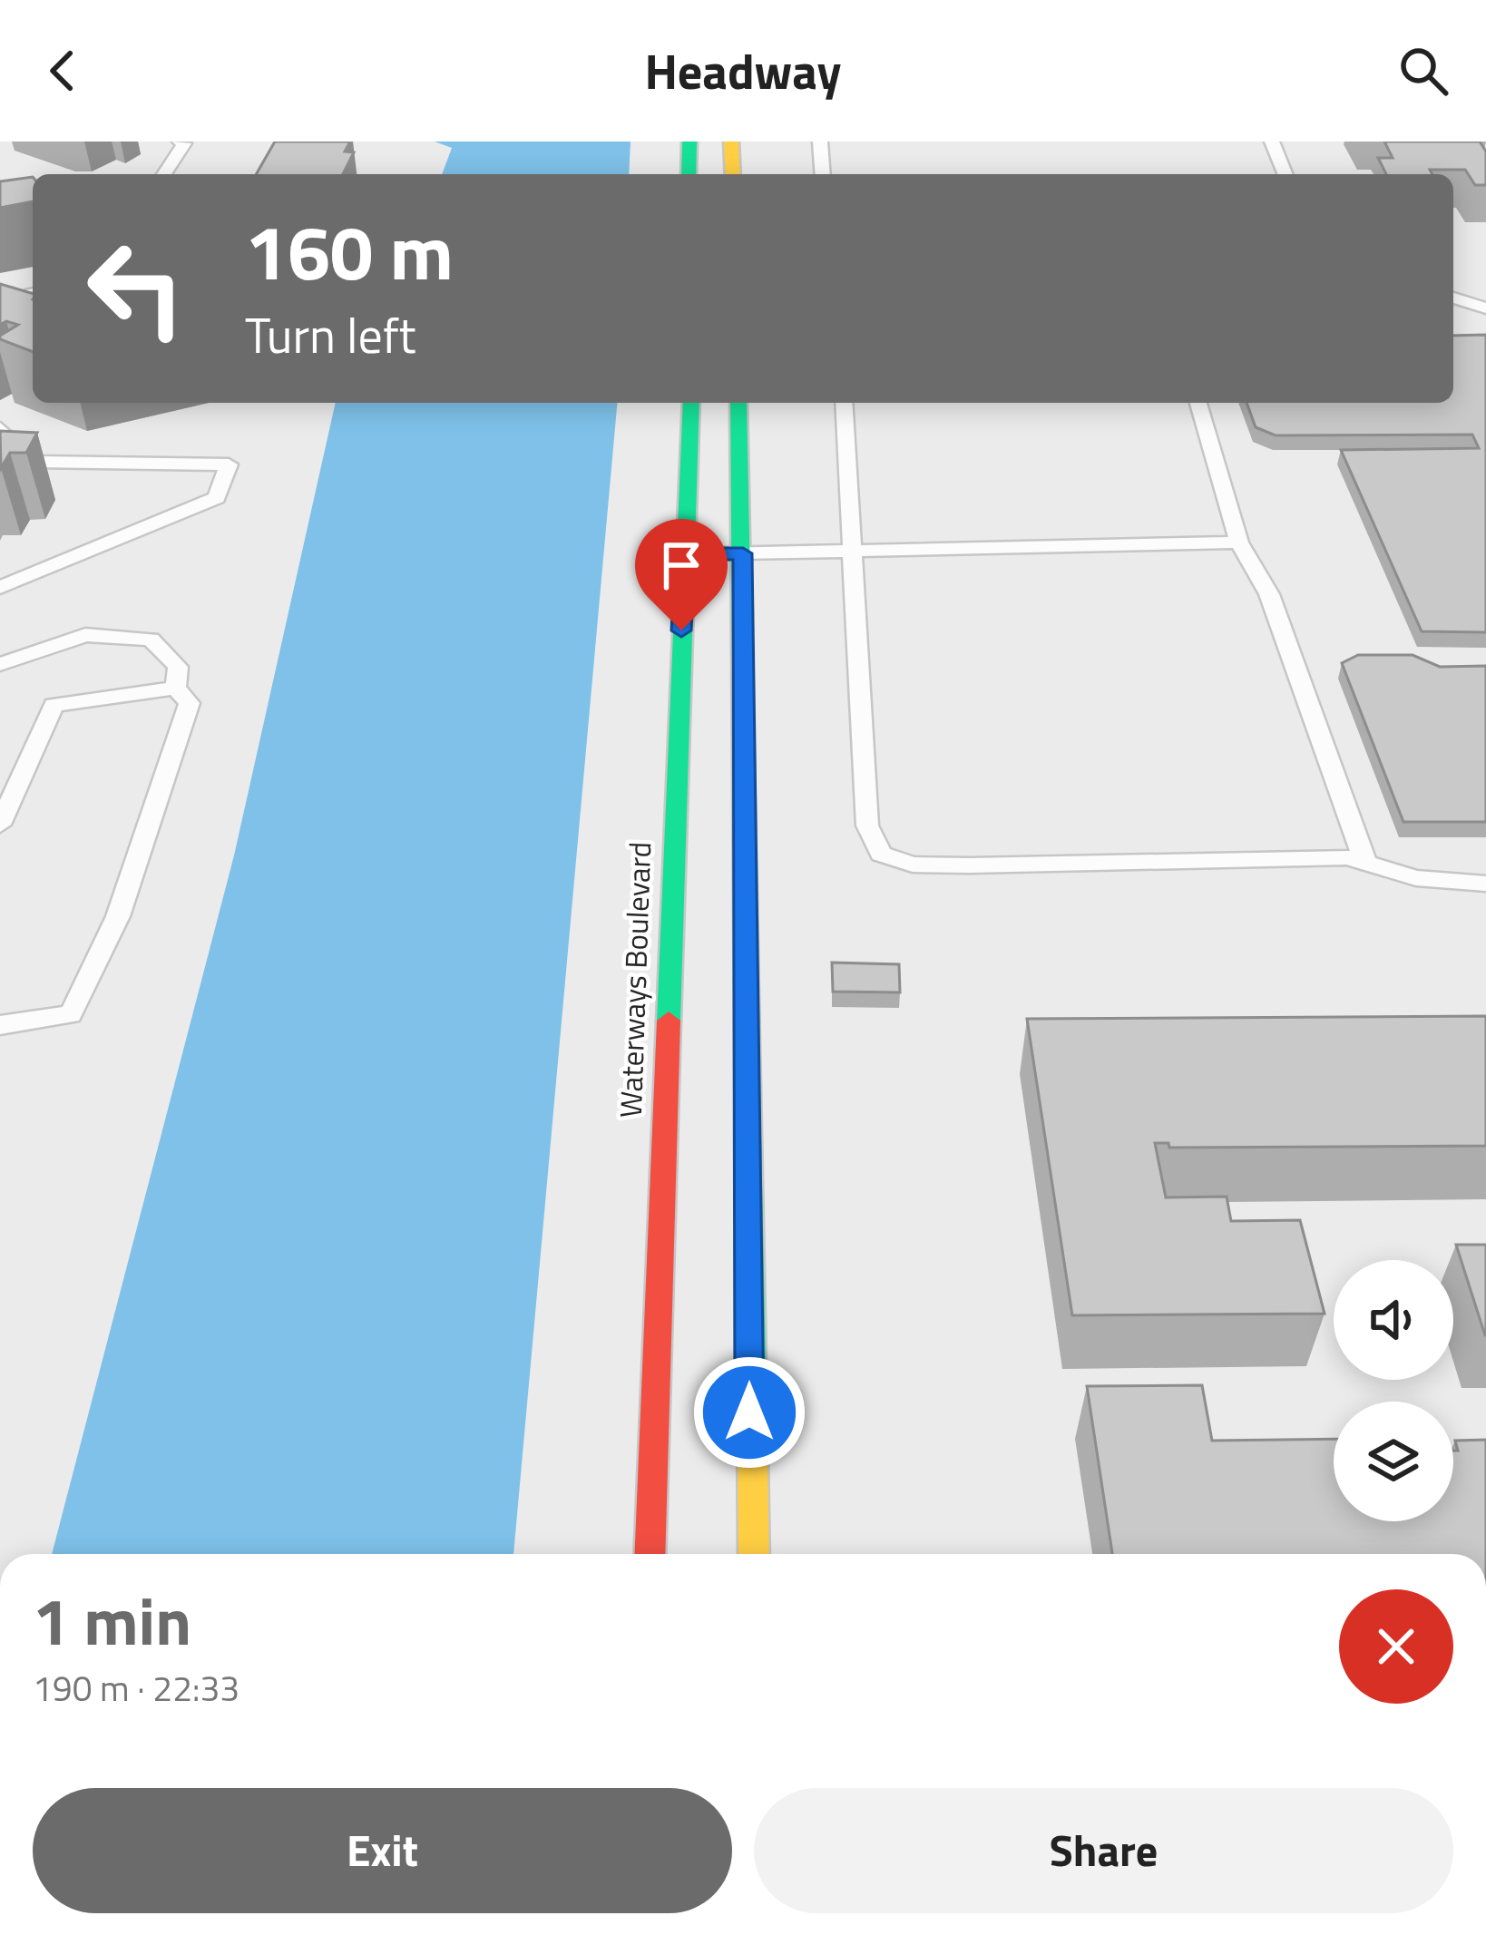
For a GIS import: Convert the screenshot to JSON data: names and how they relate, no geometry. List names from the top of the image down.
{
  "streets": {
    "street": ["Waterways Boulevard"]
  },
  "page": {
    "header": "Headway",
    "turn": ["160 m", "Turn left"],
    "heading": ["1 min", "190 m · 22:33"],
    "buttons": ["Exit", "Share"]
  }
}
